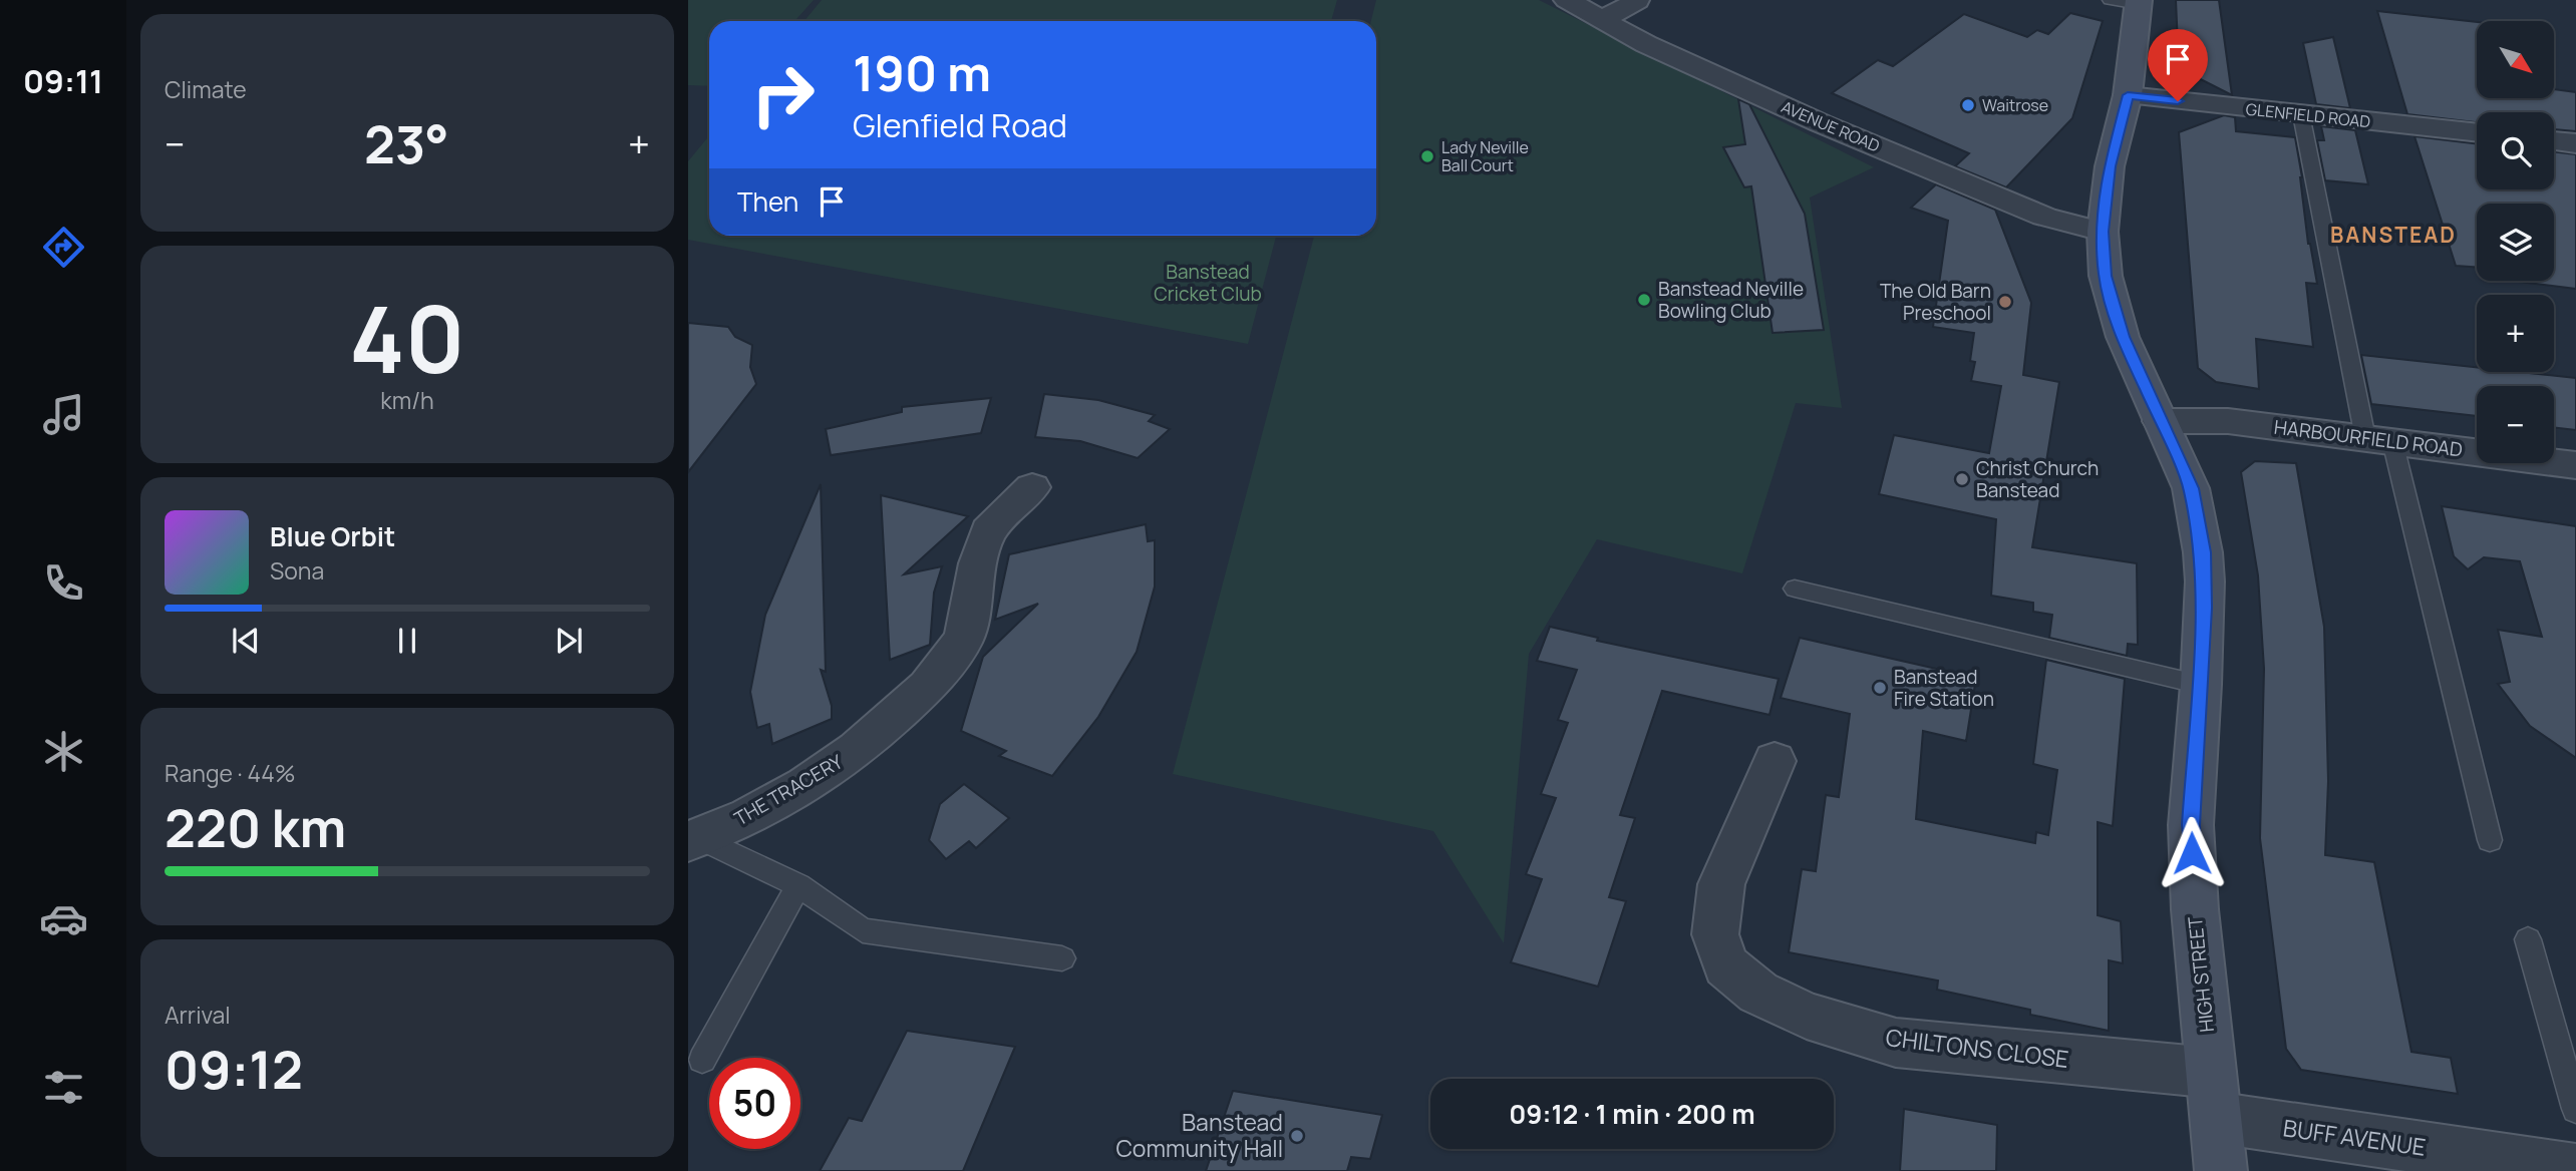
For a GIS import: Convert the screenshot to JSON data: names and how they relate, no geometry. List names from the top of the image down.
{
  "streets": {
    "main road": ["HIGH STREET"],
    "street": [
      "GLENFIELD ROAD",
      "AVENUE ROAD",
      "HARBOURFIELD ROAD",
      "THE TRACERY",
      "CHILTONS CLOSE",
      "BUFF AVENUE"
    ]
  },
  "crossings": [
    ["GLENFIELD ROAD", "HIGH STREET"],
    ["AVENUE ROAD", "HIGH STREET"],
    ["HARBOURFIELD ROAD", "HIGH STREET"],
    ["HIGH STREET", "CHILTONS CLOSE"],
    ["HIGH STREET", "BUFF AVENUE"],
    ["CHILTONS CLOSE", "BUFF AVENUE"]
  ],
  "districts": ["BANSTEAD"],
  "parks": ["Banstead Cricket Club"],
  "places": [
    "Waitrose",
    "Lady Neville Ball Court",
    "Banstead Neville Bowling Club",
    "The Old Barn Preschool",
    "Christ Church Banstead",
    "Banstead Fire Station",
    "Banstead Community Hall"
  ],
  "north": "bottom right",
  "page": {
    "tabs": "09:11",
    "tile": [
      "Climate",
      ["40", "km/h"],
      ["Range · 44%", "220 km"],
      ["Arrival", "09:12"]
    ],
    "map_buttons": ["+", "−"],
    "turn": ["190 m", "Glenfield Road"],
    "heat": ["−", "23°", "+"],
    "then": "Then",
    "song": ["Blue Orbit", "Sona"],
    "limit": "50",
    "trip": "09:12 · 1 min · 200 m"
  }
}
